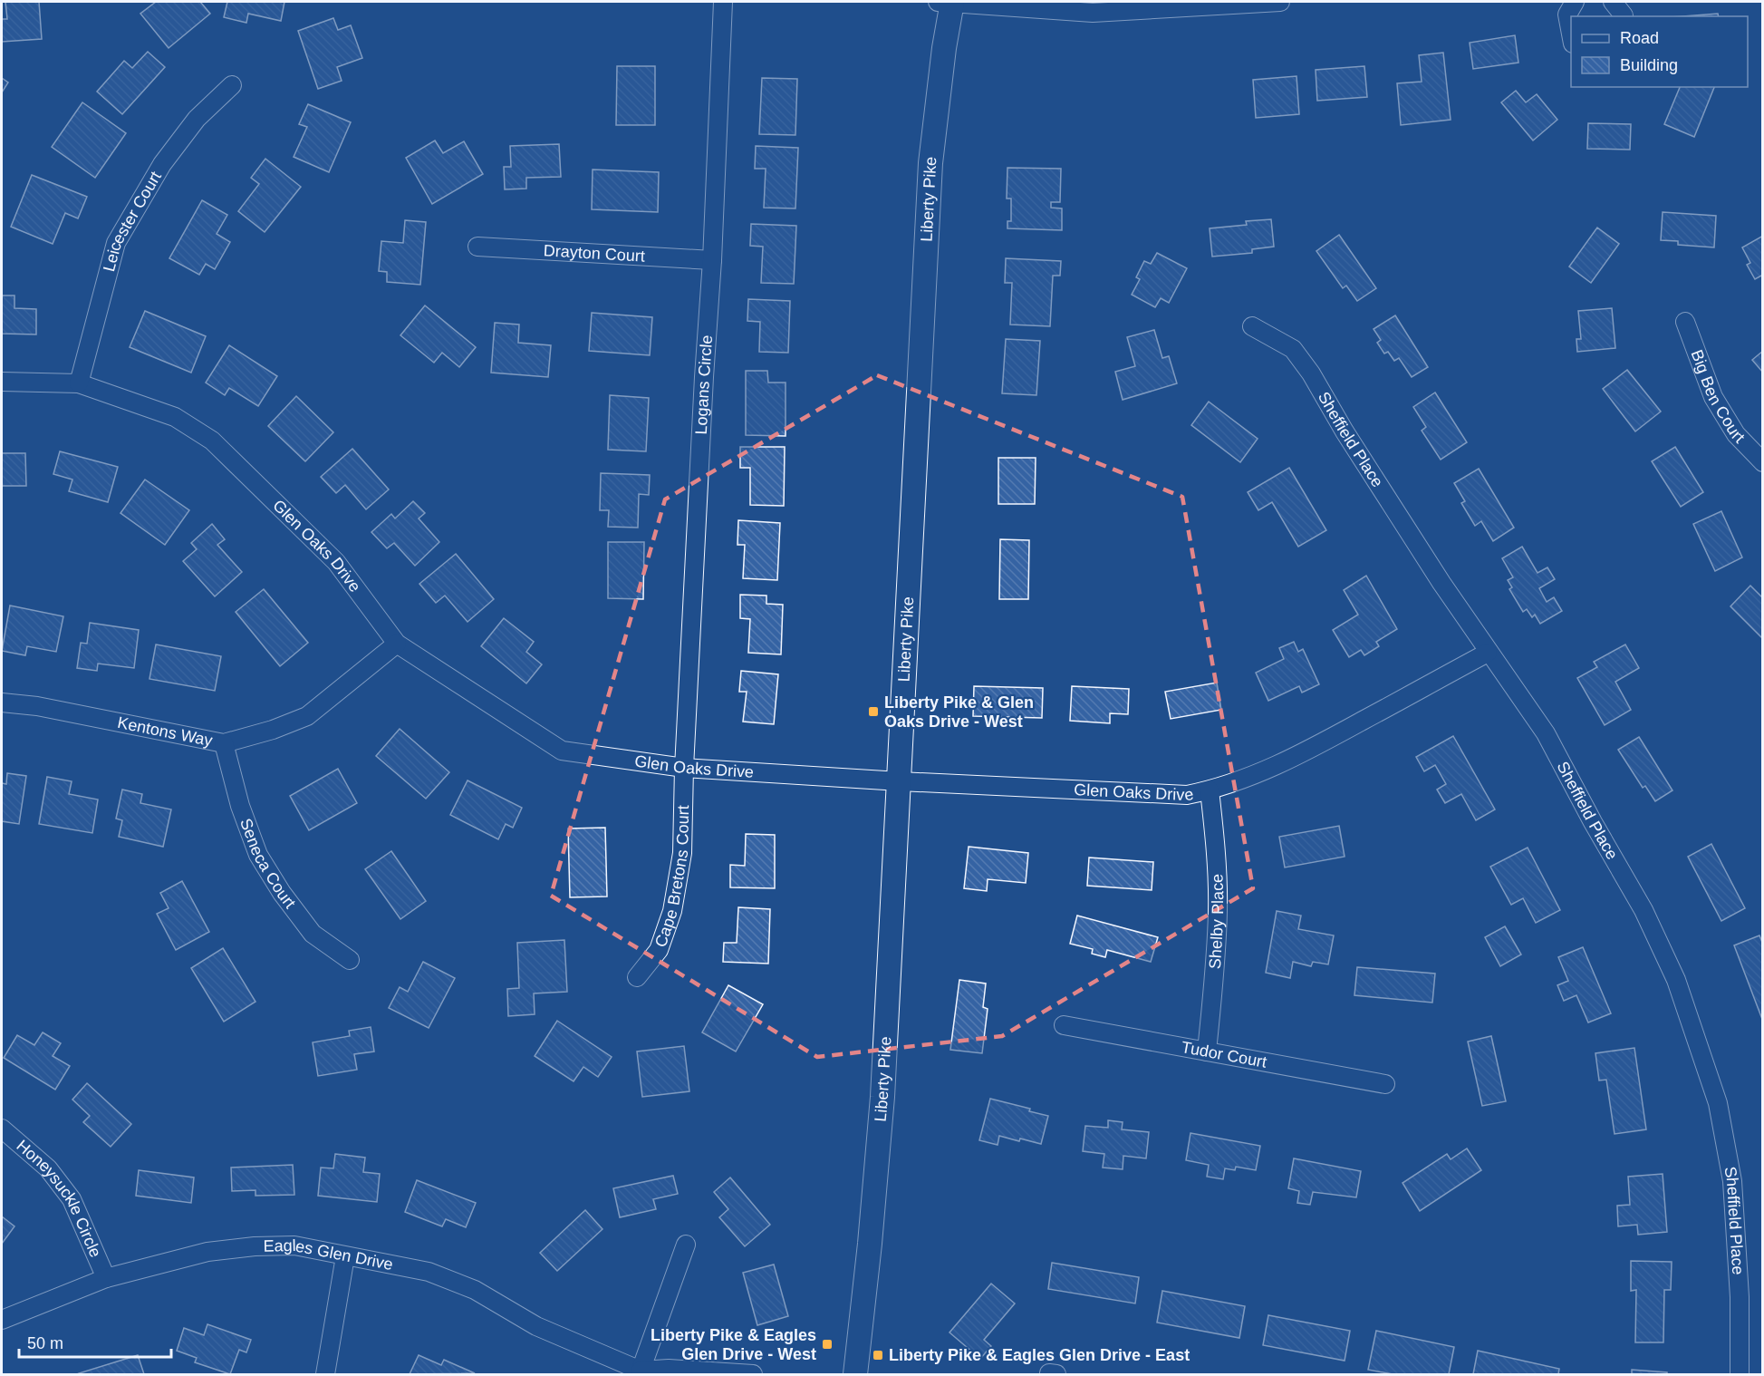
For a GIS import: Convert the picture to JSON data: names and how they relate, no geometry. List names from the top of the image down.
{
  "streets": {
    "street": [
      "Liberty Pike",
      "Leicester Court",
      "Drayton Court",
      "Logans Circle",
      "Big Ben Court",
      "Sheffield Place",
      "Glen Oaks Drive",
      "Kentons Way",
      "Seneca Court",
      "Cape Bretons Court",
      "Shelby Place",
      "Tudor Court",
      "Honeysuckle Circle",
      "Eagles Glen Drive"
    ]
  },
  "crossings": [
    ["Liberty Pike", "Glen Oaks Drive"],
    ["Leicester Court", "Glen Oaks Drive"],
    ["Drayton Court", "Logans Circle"],
    ["Logans Circle", "Glen Oaks Drive"],
    ["Logans Circle", "Cape Bretons Court"],
    ["Sheffield Place", "Glen Oaks Drive"],
    ["Glen Oaks Drive", "Kentons Way"],
    ["Glen Oaks Drive", "Cape Bretons Court"],
    ["Glen Oaks Drive", "Shelby Place"],
    ["Kentons Way", "Seneca Court"],
    ["Shelby Place", "Tudor Court"],
    ["Honeysuckle Circle", "Eagles Glen Drive"]
  ],
  "places": {
    "transit": ["Liberty Pike & Glen Oaks Drive - West", "Liberty Pike & Eagles Glen Drive - West", "Liberty Pike & Eagles Glen Drive - East"]
  },
  "legend": ["Road", "Building"],
  "scale_bar": "50 m"
}
